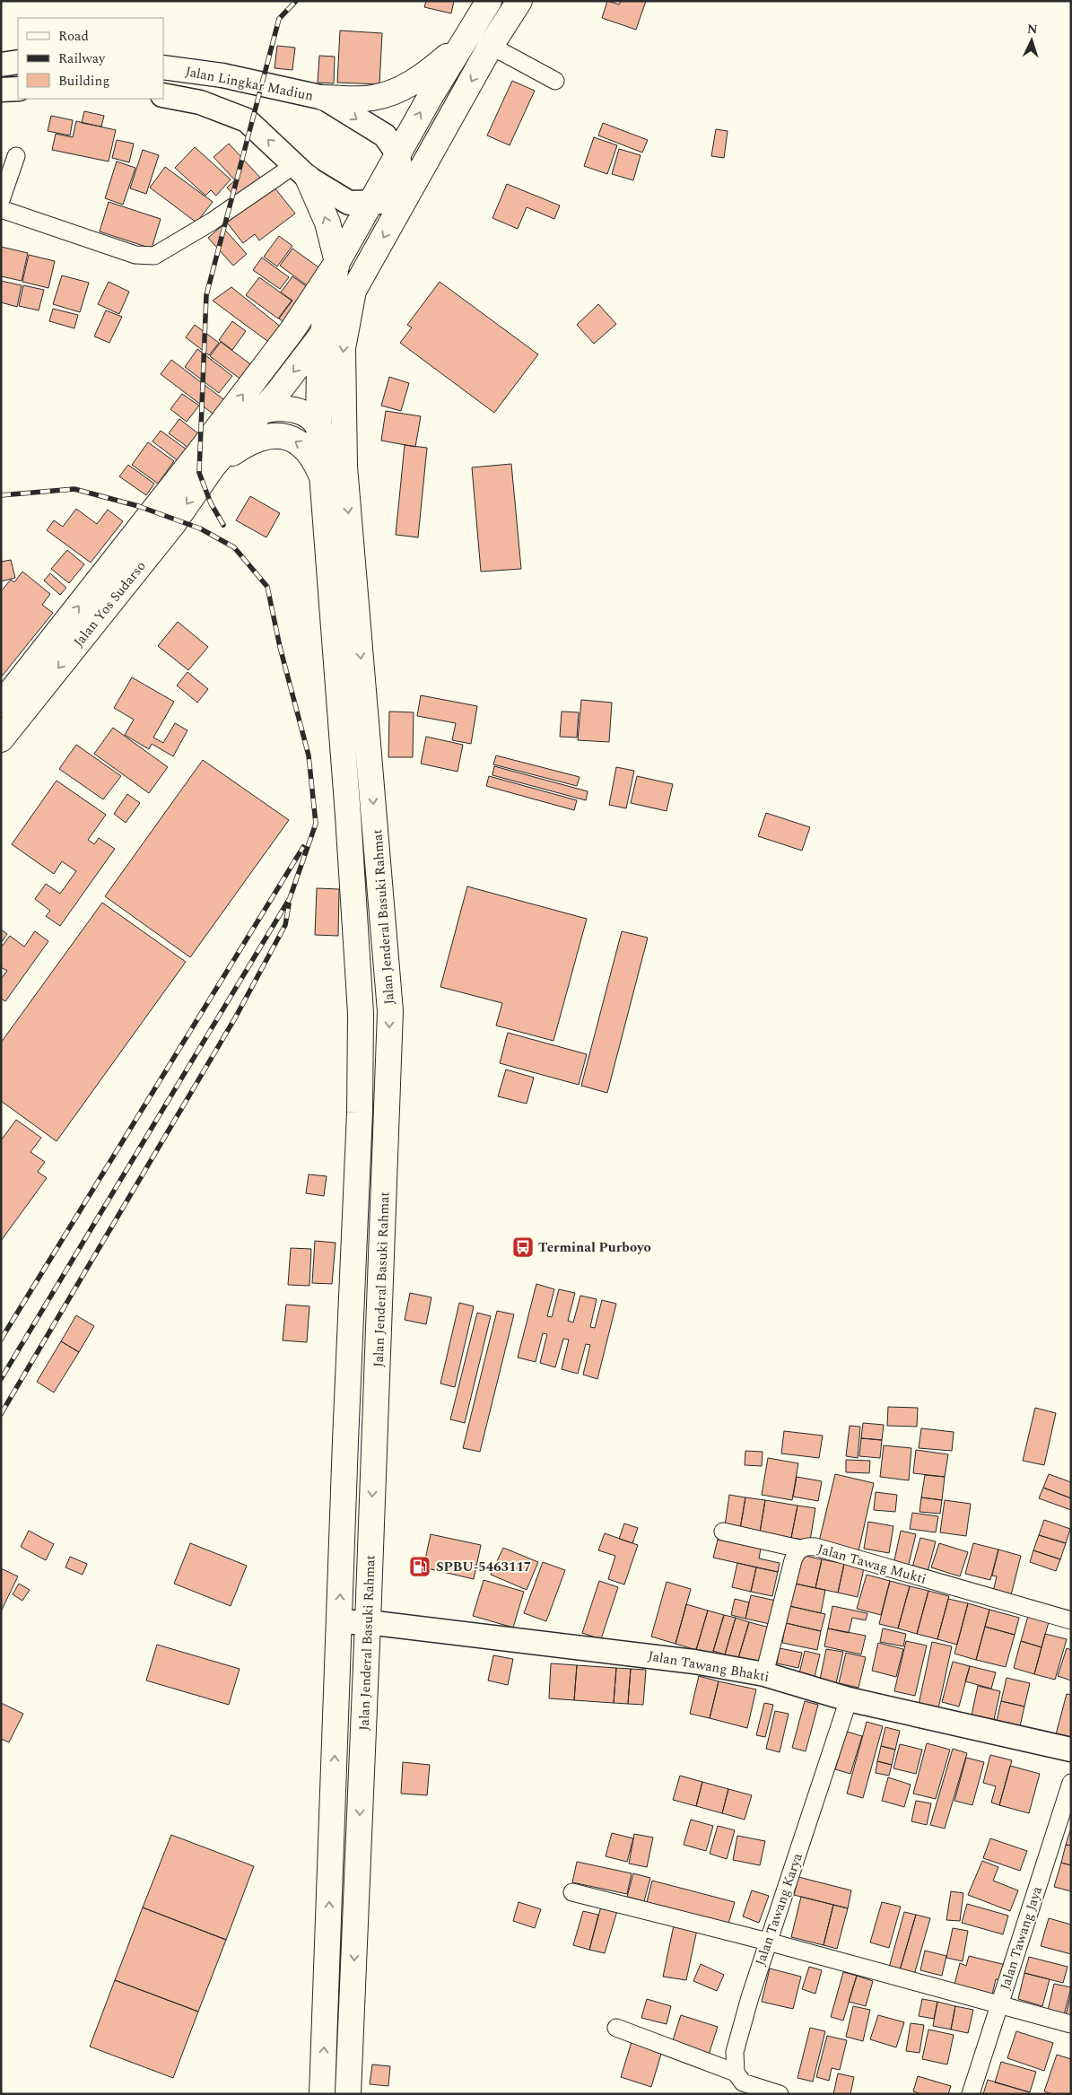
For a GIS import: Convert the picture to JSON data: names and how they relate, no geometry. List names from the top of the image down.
{
  "streets": {
    "highway": ["Jalan Yos Sudarso", "Jalan Jenderal Basuki Rahmat"],
    "street": [
      "Jalan Lingkar Madiun",
      "Jalan Tawag Mukti",
      "Jalan Tawang Bhakti",
      "Jalan Tawang Karya",
      "Jalan Tawang Jaya"
    ]
  },
  "crossings": [
    ["Jalan Jenderal Basuki Rahmat", "Jalan Tawang Bhakti"],
    ["Jalan Tawag Mukti", "Jalan Tawang Bhakti"],
    ["Jalan Tawang Bhakti", "Jalan Tawang Karya"]
  ],
  "places": {
    "bus stop": ["Terminal Purboyo"],
    "fuel station": ["SPBU-5463117"]
  },
  "legend": ["Road", "Railway", "Building"],
  "north": "top"
}
